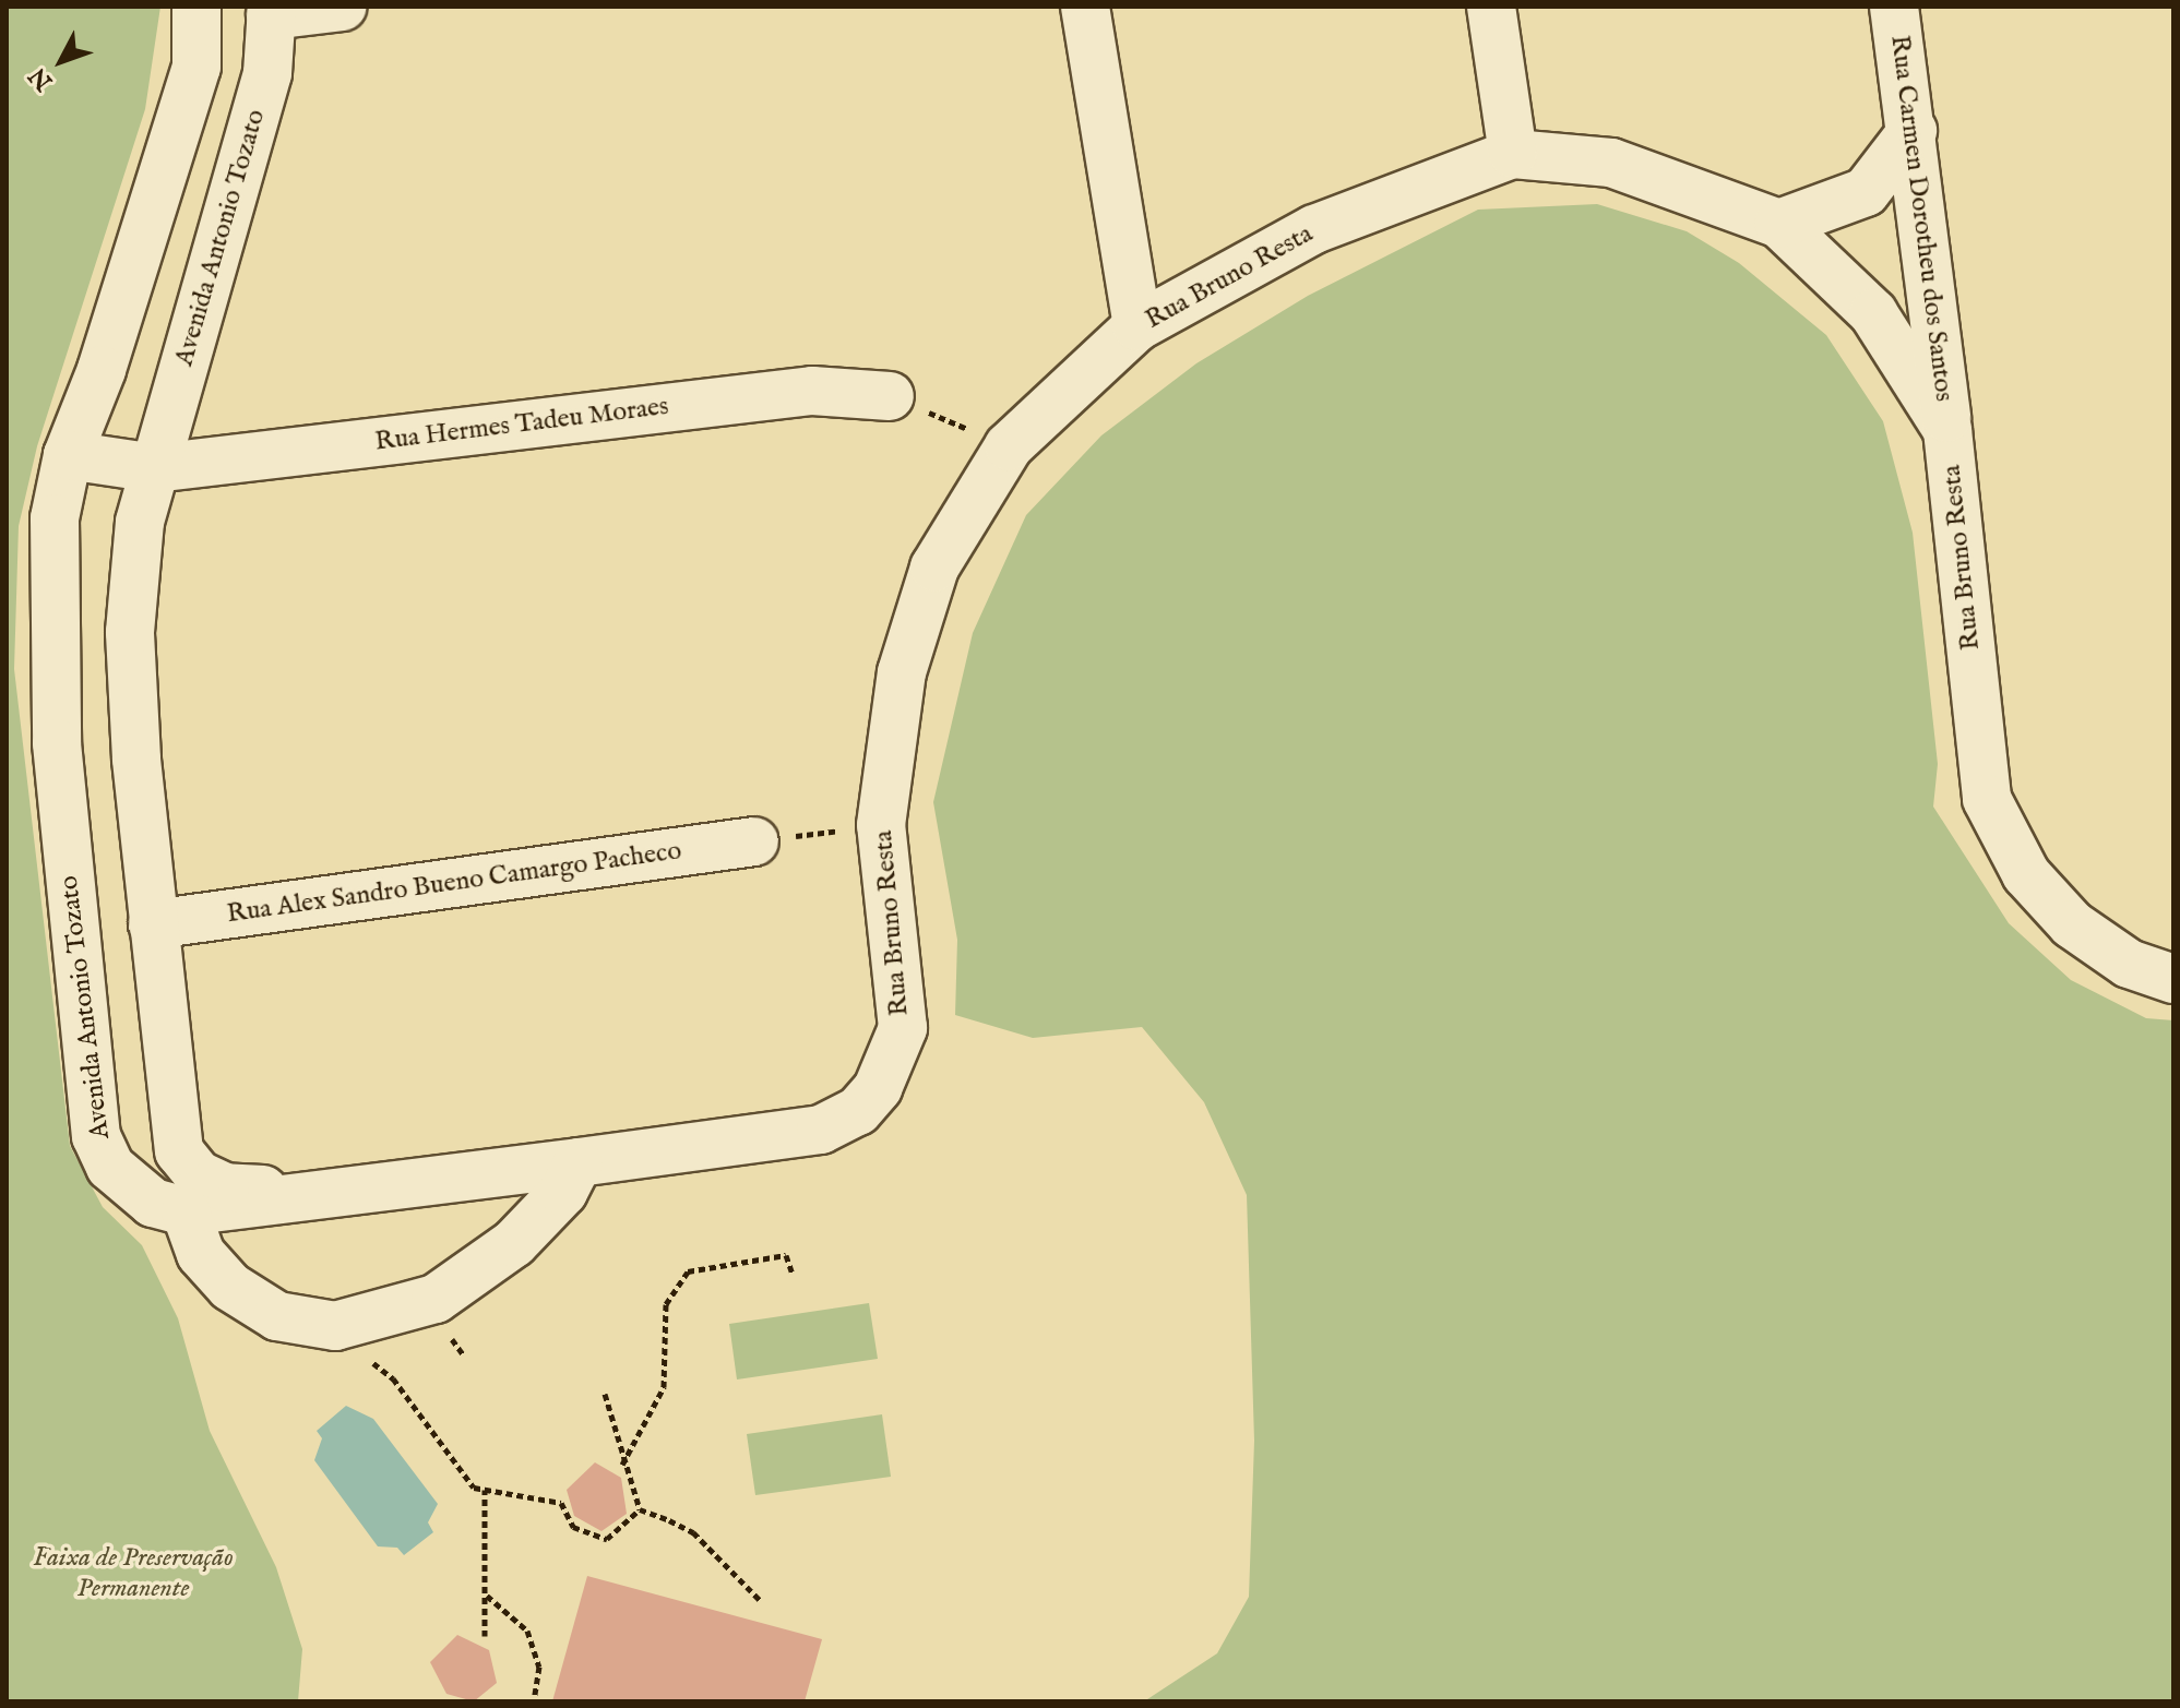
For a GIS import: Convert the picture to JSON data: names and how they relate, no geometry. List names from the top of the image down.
{
  "streets": {
    "street": [
      "Rua Carmen Dorotheu dos Santos",
      "Avenida Antonio Tozato",
      "Rua Bruno Resta",
      "Rua Hermes Tadeu Moraes",
      "Rua Alex Sandro Bueno Camargo Pacheco"
    ]
  },
  "crossings": [
    ["Rua Carmen Dorotheu dos Santos", "Rua Bruno Resta"],
    ["Avenida Antonio Tozato", "Rua Bruno Resta"],
    ["Avenida Antonio Tozato", "Rua Hermes Tadeu Moraes"],
    ["Avenida Antonio Tozato", "Rua Alex Sandro Bueno Camargo Pacheco"]
  ],
  "parks": ["Faixa de Preservação Permanente"],
  "north": "bottom left"
}
